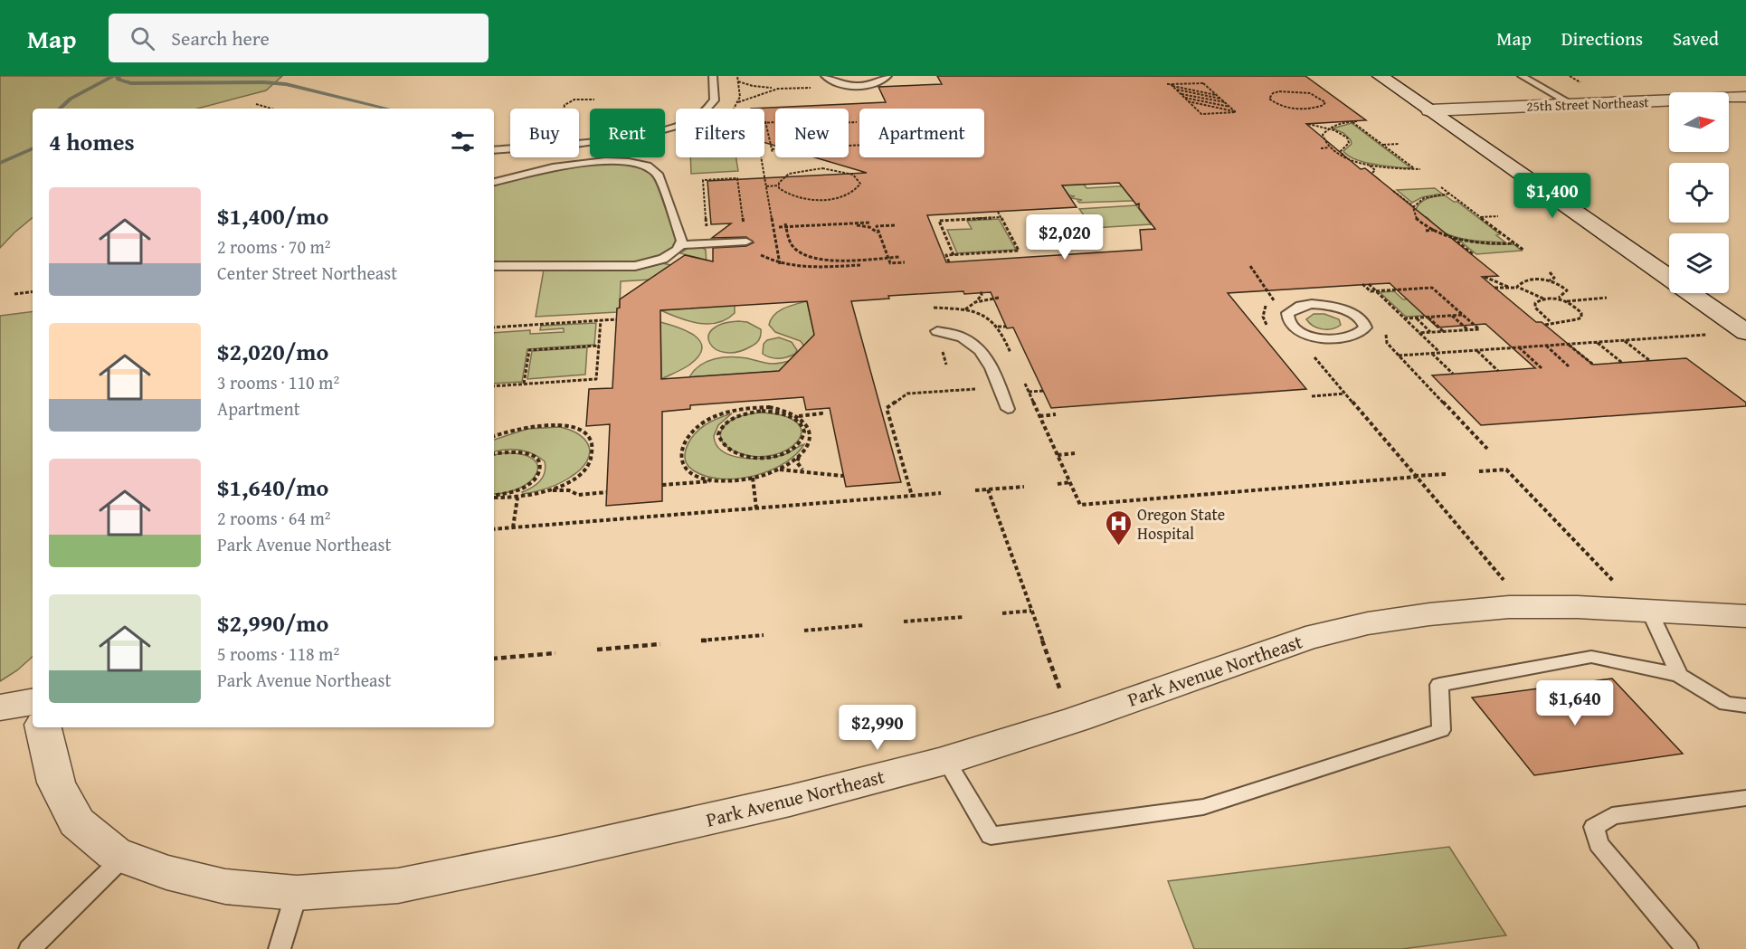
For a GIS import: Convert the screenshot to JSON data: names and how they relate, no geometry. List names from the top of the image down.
{
  "streets": {
    "street": ["25th Street Northeast", "Park Avenue Northeast"]
  },
  "places": {
    "hospital": ["Oregon State Hospital"]
  },
  "north": "right",
  "page": {
    "header": "Map",
    "search": "Search here",
    "nav": ["Map", "Directions", "Saved"],
    "chip": [
      "Buy",
      "Rent",
      "Filters",
      "New",
      "Apartment"
    ],
    "heading": "4 homes",
    "price": [
      "$1,400",
      "$2,020",
      "$1,640",
      "$2,990"
    ],
    "list": [
      {
        "name": "$1,400/mo",
        "note": "2 rooms · 70 m² · Center Street Northeast"
      },
      {
        "name": "$2,020/mo",
        "note": "3 rooms · 110 m² · Apartment"
      },
      {
        "name": "$1,640/mo",
        "note": "2 rooms · 64 m² · Park Avenue Northeast"
      },
      {
        "name": "$2,990/mo",
        "note": "5 rooms · 118 m² · Park Avenue Northeast"
      }
    ]
  }
}
